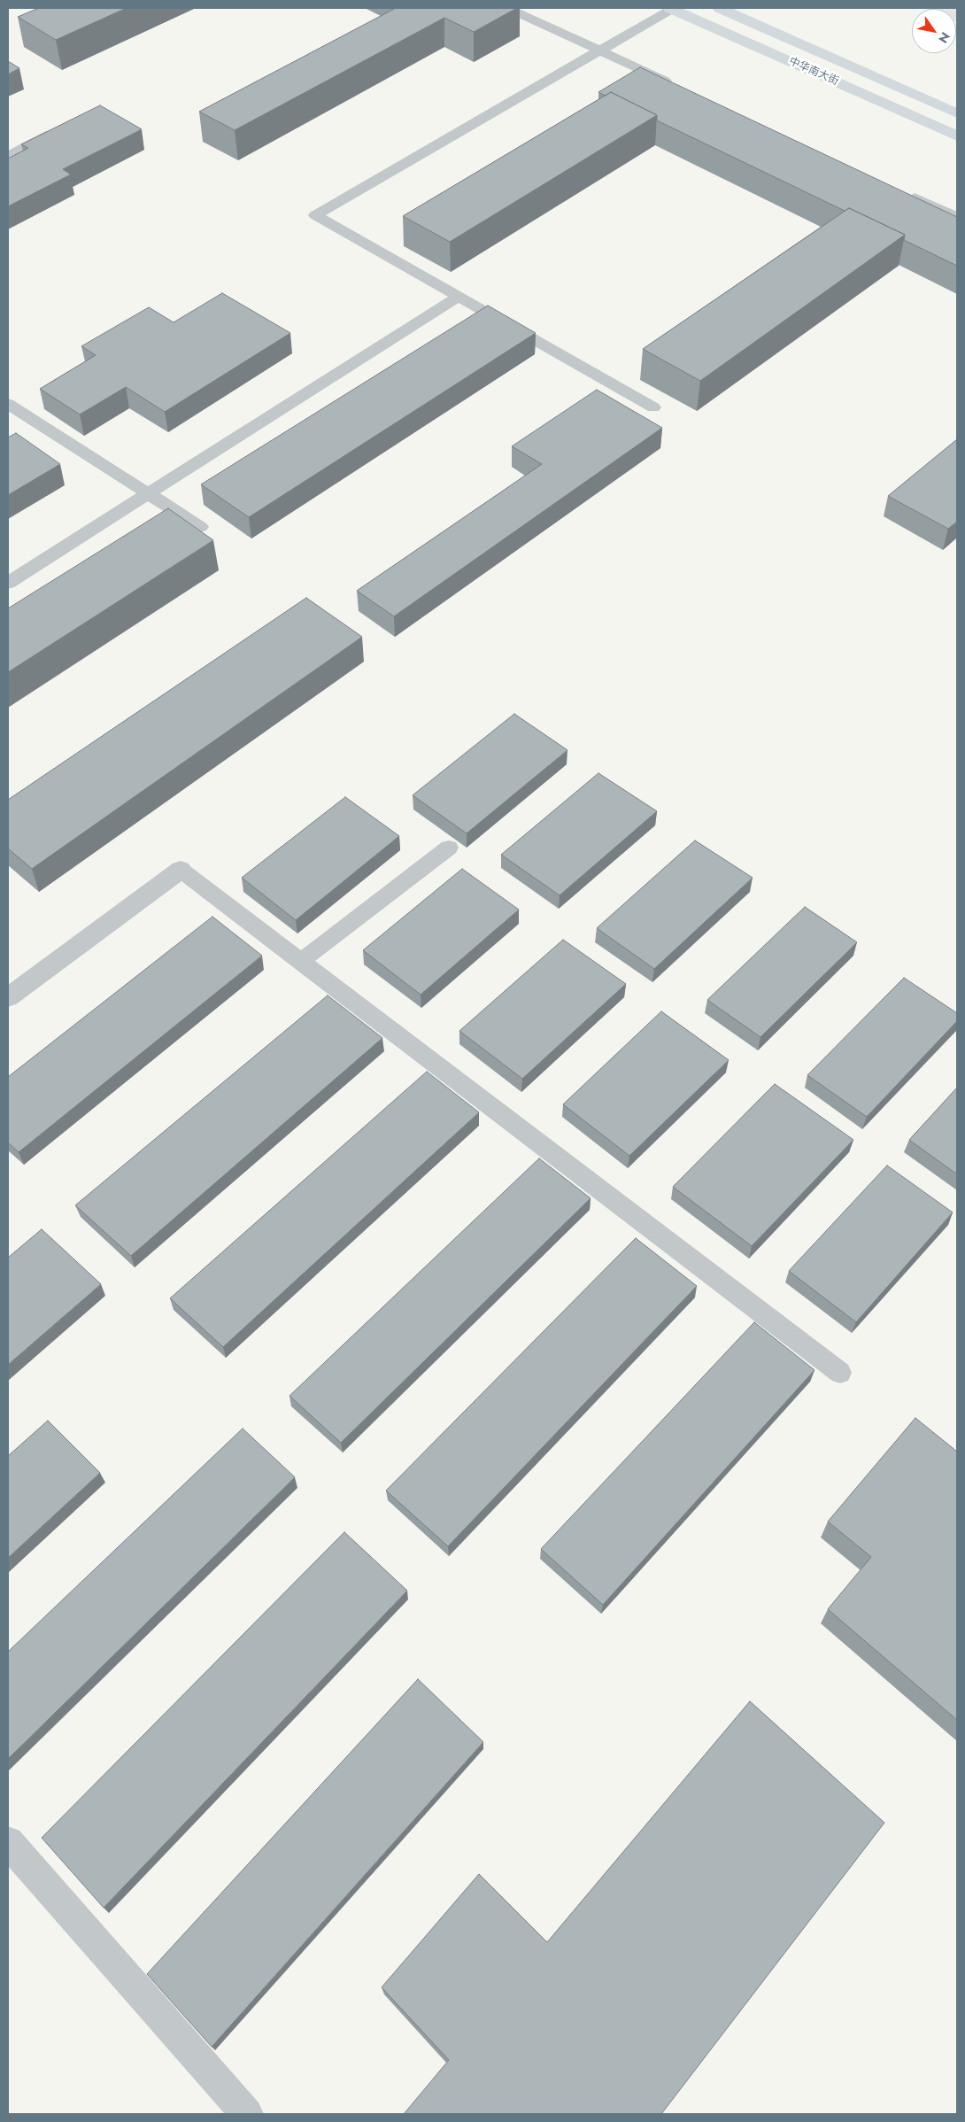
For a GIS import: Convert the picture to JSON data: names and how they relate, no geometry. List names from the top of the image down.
{
  "streets": {
    "main road": ["中华南大街"]
  },
  "north": "bottom right"
}
